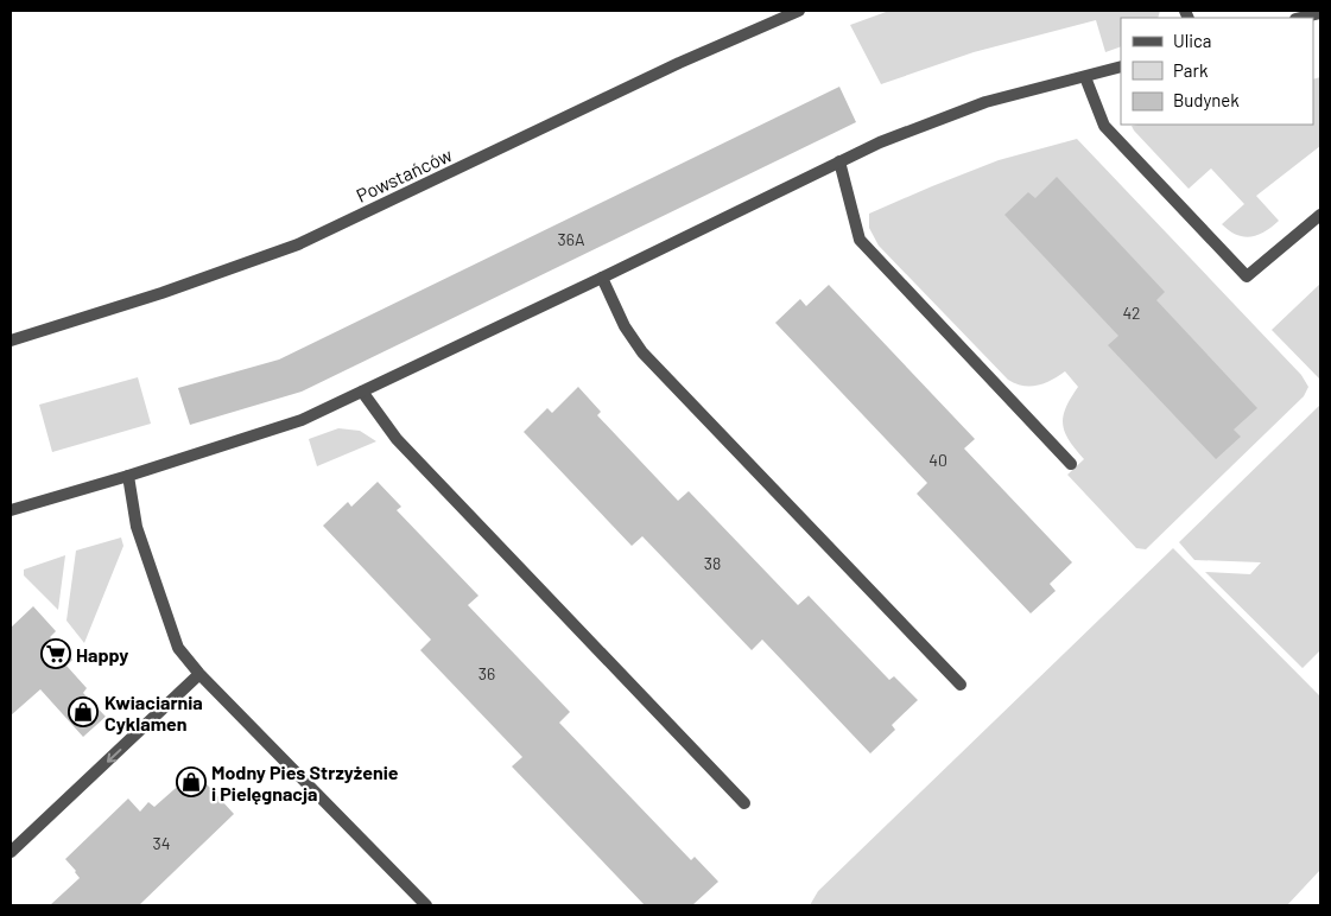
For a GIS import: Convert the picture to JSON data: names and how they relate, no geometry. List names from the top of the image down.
{
  "streets": {
    "street": ["Powstańców"]
  },
  "places": {
    "supermarket": ["Happy"],
    "shop": ["Kwiaciarnia Cyklamen", "Modny Pies Strzyżenie i Pielęgnacja"]
  },
  "house_numbers": [
    "36A",
    "42",
    "40",
    "38",
    "36",
    "34"
  ],
  "legend": ["Ulica", "Park", "Budynek"]
}
